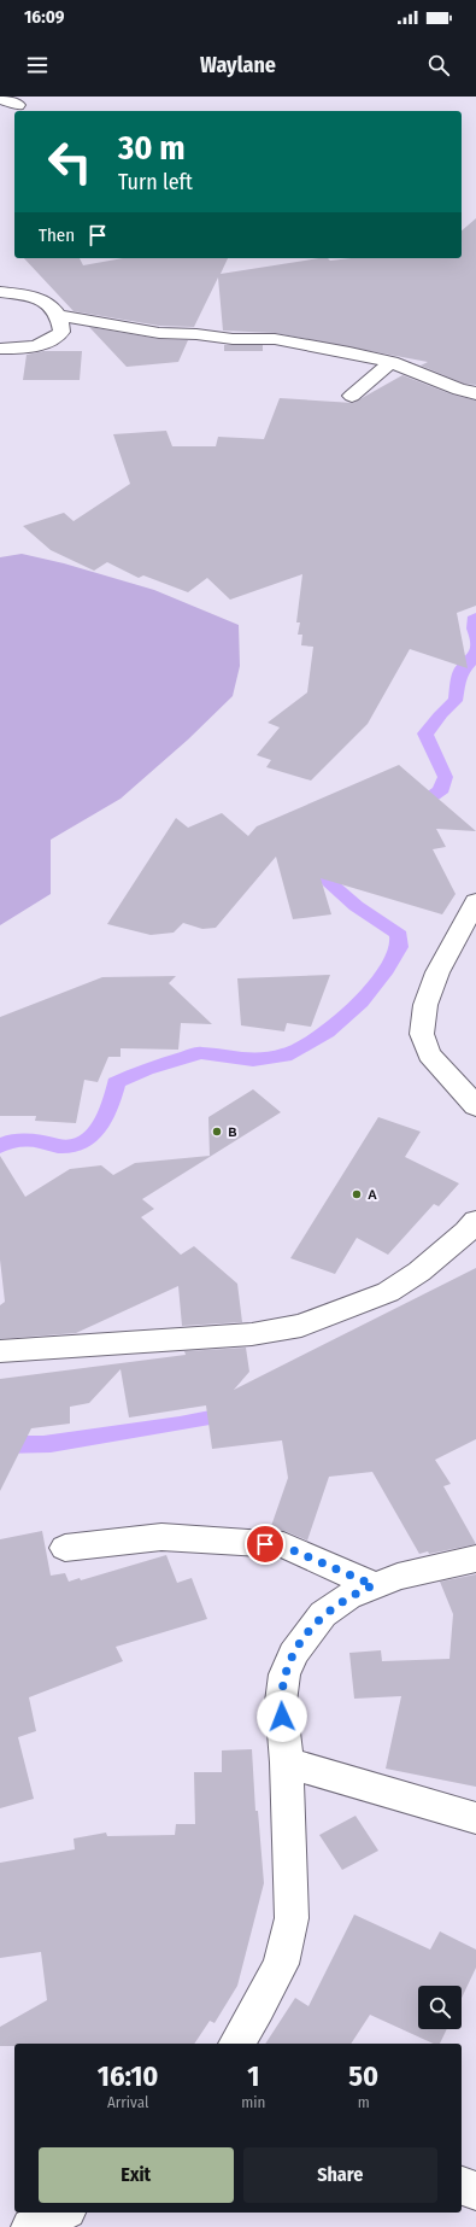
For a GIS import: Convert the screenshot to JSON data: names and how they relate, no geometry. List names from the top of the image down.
{
  "places": ["Ｂ", "Ａ"],
  "page": {
    "status": "16:09",
    "header": "Waylane",
    "turn": ["30 m", "Turn left"],
    "then": "Then",
    "eta": [
      "16:10",
      "Arrival",
      "1",
      "min",
      "50",
      "m"
    ],
    "buttons": ["Exit", "Share"]
  }
}
